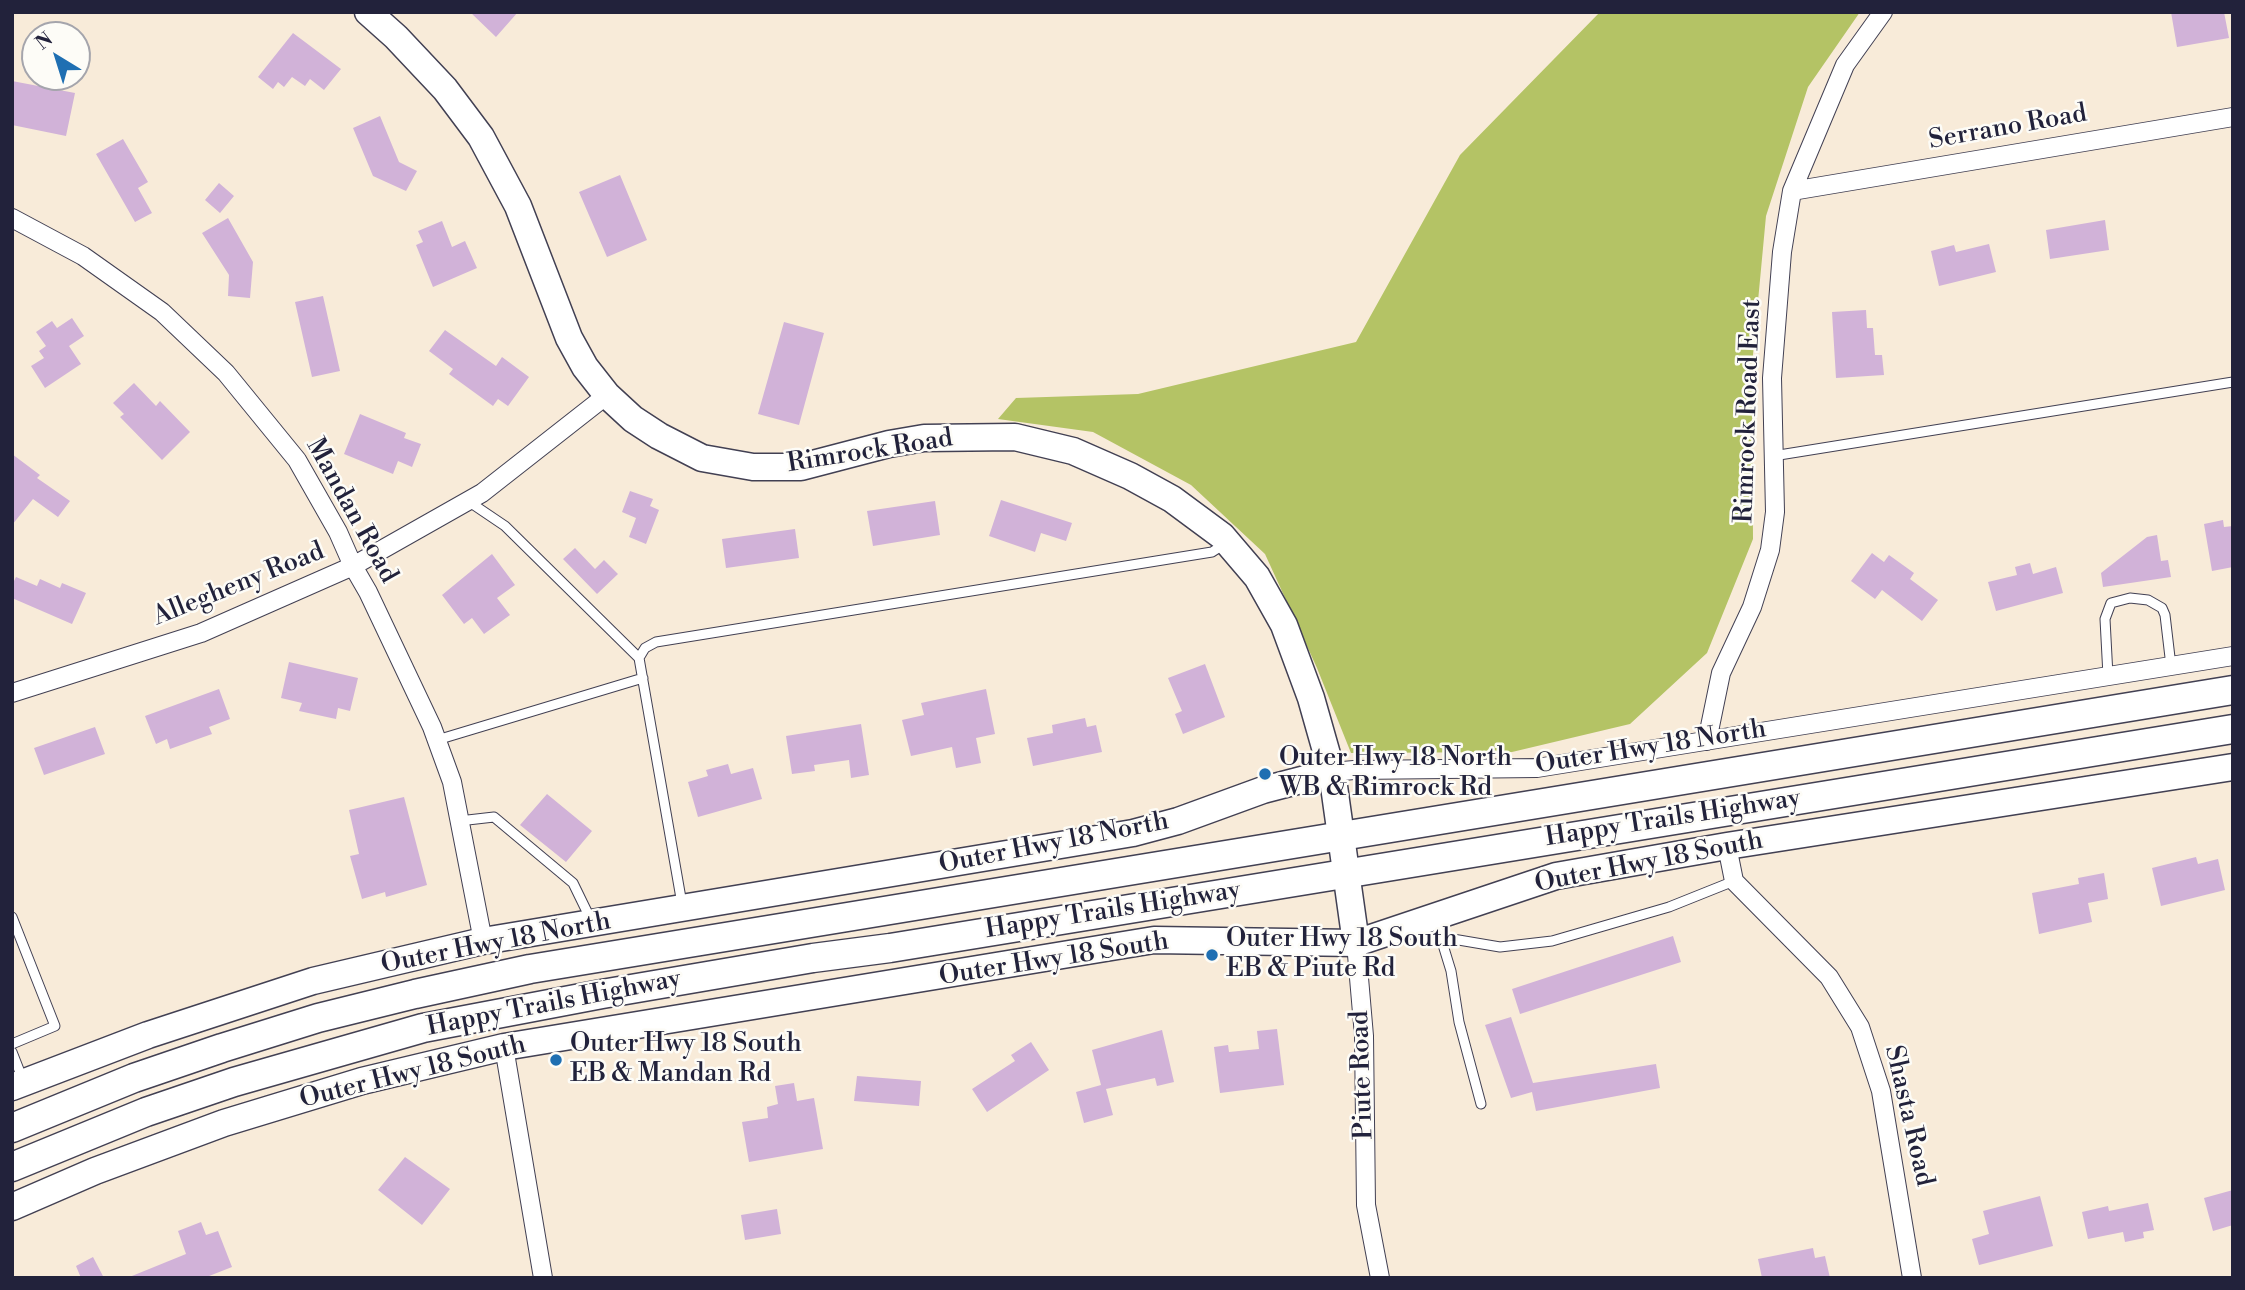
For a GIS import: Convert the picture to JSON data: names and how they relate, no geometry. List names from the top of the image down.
{
  "streets": {
    "main road": ["Happy Trails Highway"],
    "street": [
      "Serrano Road",
      "Rimrock Road East",
      "Rimrock Road",
      "Mandan Road",
      "Allegheny Road",
      "Outer Hwy 18 North",
      "Outer Hwy 18 South",
      "Piute Road",
      "Shasta Road"
    ]
  },
  "crossings": [
    ["Serrano Road", "Rimrock Road East"],
    ["Rimrock Road East", "Outer Hwy 18 North"],
    ["Rimrock Road", "Allegheny Road"],
    ["Rimrock Road", "Outer Hwy 18 North"],
    ["Rimrock Road", "Happy Trails Highway"],
    ["Rimrock Road", "Piute Road"],
    ["Mandan Road", "Allegheny Road"],
    ["Mandan Road", "Outer Hwy 18 North"],
    ["Happy Trails Highway", "Piute Road"],
    ["Outer Hwy 18 South", "Piute Road"]
  ],
  "places": ["Outer Hwy 18 North WB & Rimrock Rd", "Outer Hwy 18 South EB & Piute Rd", "Outer Hwy 18 South EB & Mandan Rd"],
  "north": "top left"
}
